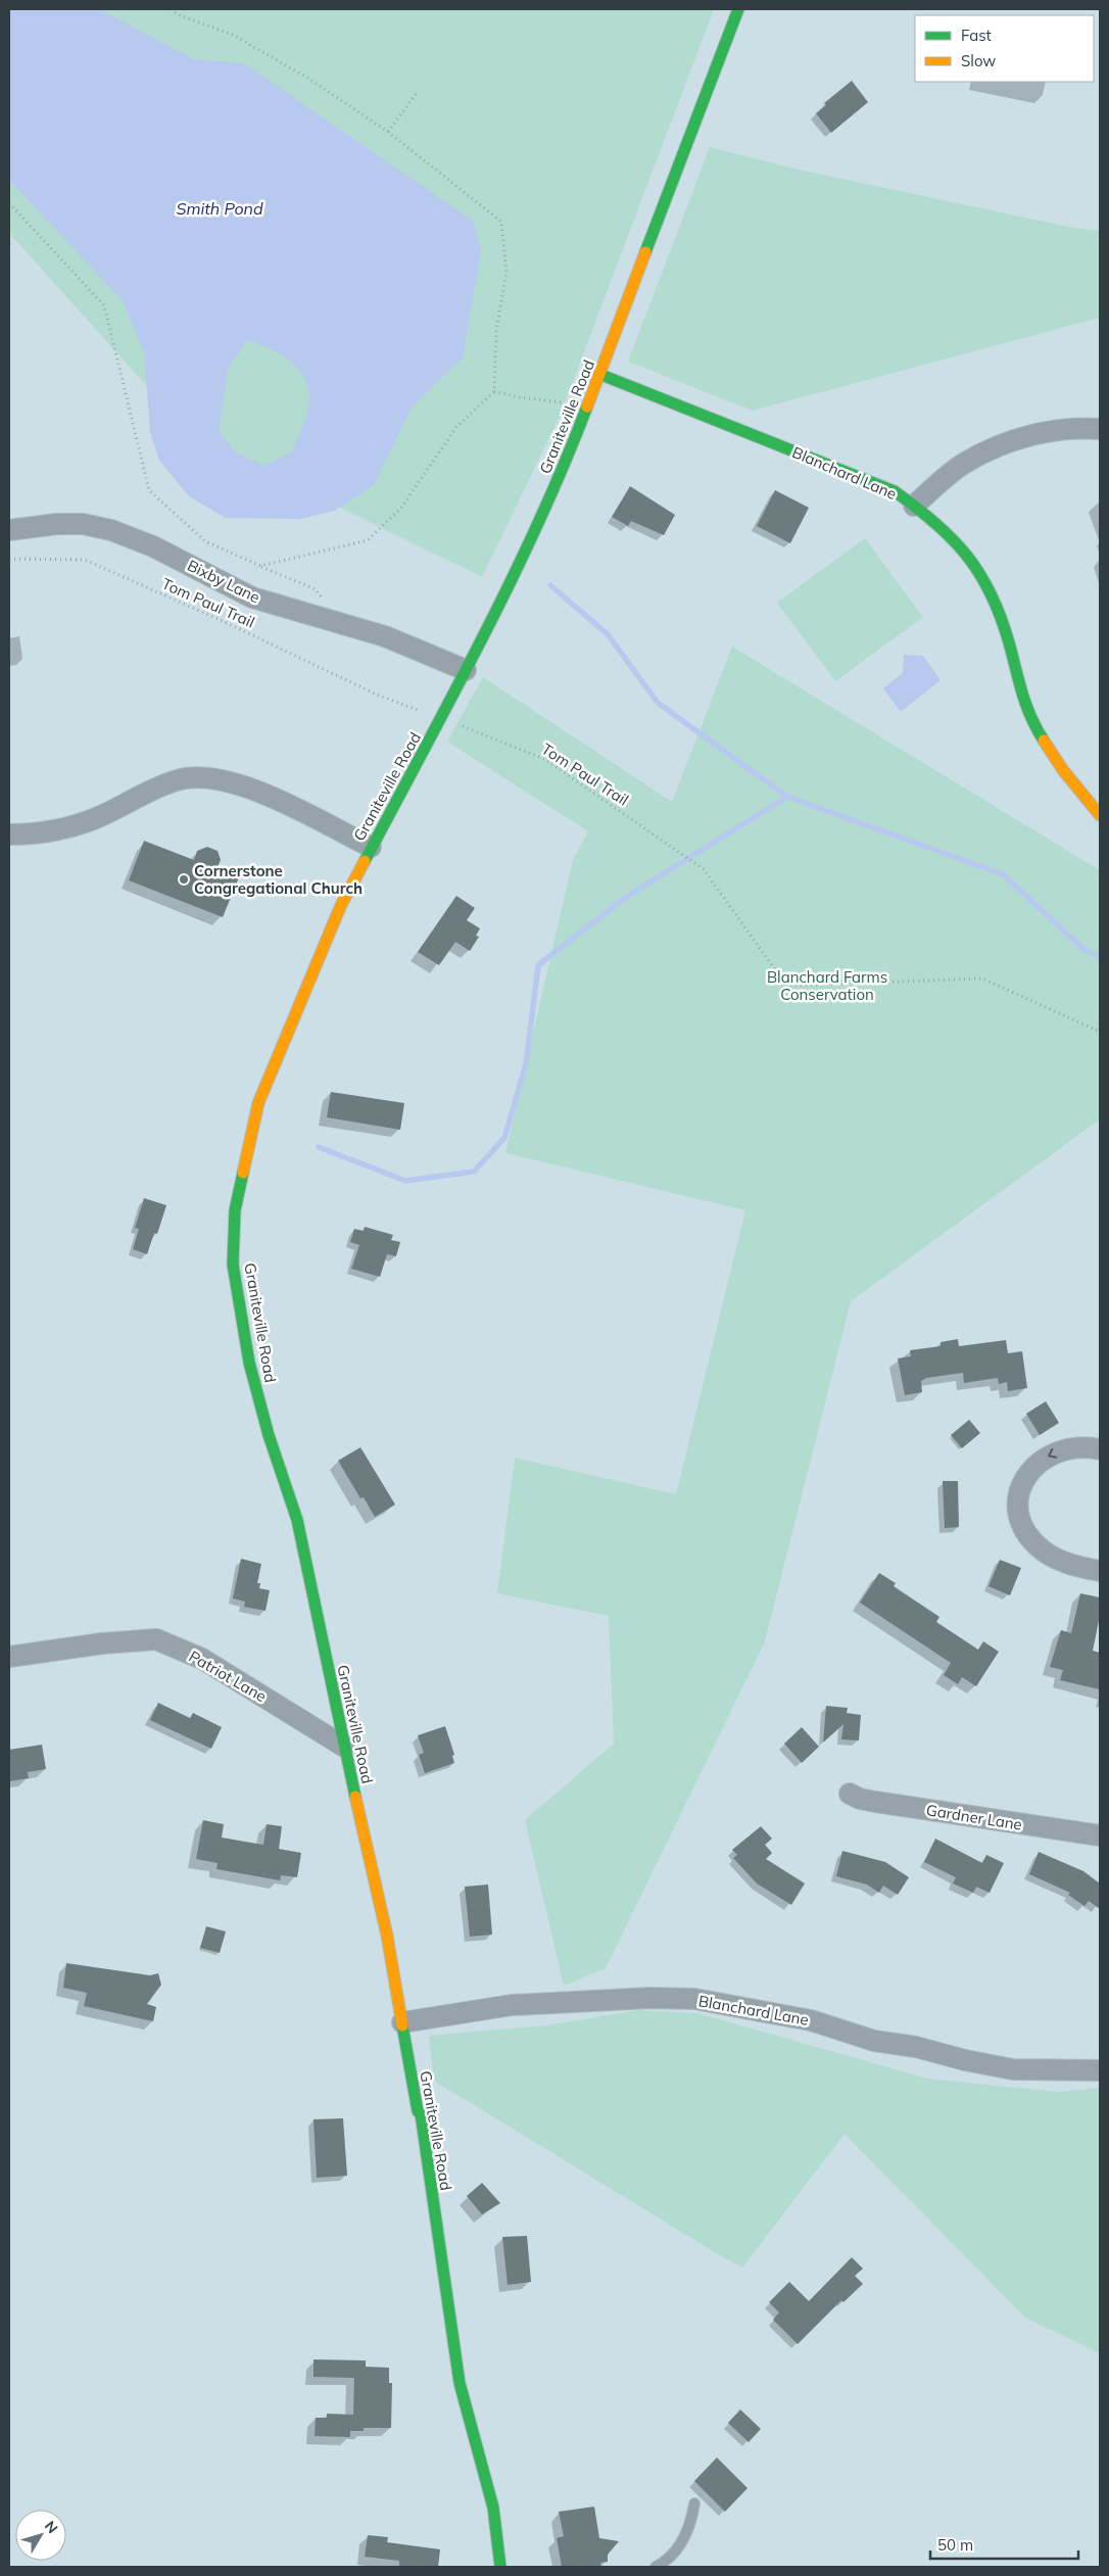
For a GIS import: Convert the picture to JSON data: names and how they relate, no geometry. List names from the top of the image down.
{
  "streets": {
    "main road": ["Graniteville Road", "Blanchard Lane"],
    "street": ["Bixby Lane", "Patriot Lane", "Gardner Lane"],
    "path": ["Tom Paul Trail"]
  },
  "crossings": [
    ["Graniteville Road", "Blanchard Lane"],
    ["Graniteville Road", "Bixby Lane"],
    ["Graniteville Road", "Tom Paul Trail"],
    ["Graniteville Road", "Patriot Lane"]
  ],
  "water": ["Smith Pond"],
  "parks": ["Blanchard Farms Conservation"],
  "places": ["Cornerstone Congregational Church"],
  "legend": ["Fast", "Slow"],
  "scale_bar": "50 m",
  "north": "top right"
}
